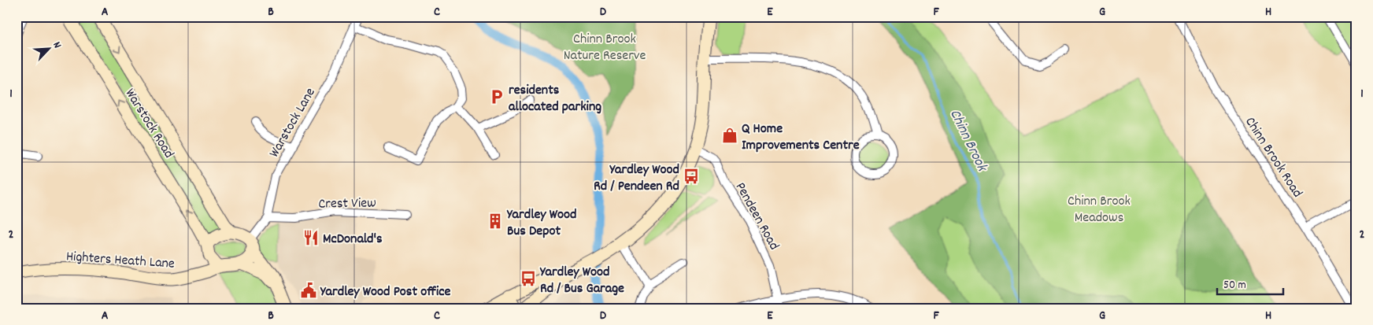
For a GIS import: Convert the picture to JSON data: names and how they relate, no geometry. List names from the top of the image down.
{
  "streets": {
    "street": [
      "Warstock Lane",
      "Warstock Road",
      "Chinn Brook Road",
      "Crest View",
      "Pendeen Road",
      "Highters Heath Lane"
    ]
  },
  "crossings": [
    ["Warstock Lane", "Warstock Road"],
    ["Warstock Lane", "Crest View"],
    ["Warstock Lane", "Highters Heath Lane"],
    ["Warstock Road", "Highters Heath Lane"]
  ],
  "water": ["Chinn Brook"],
  "parks": ["Chinn Brook Nature Reserve", "Chinn Brook Meadows"],
  "places": {
    "parking": ["residents allocated parking"],
    "shop": ["Q Home Improvements Centre"],
    "bus stop": ["Yardley Wood Rd / Pendeen Rd", "Yardley Wood Rd / Bus Garage"],
    "building": ["Yardley Wood Bus Depot"],
    "restaurant": ["McDonald's"],
    "public building": ["Yardley Wood Post office"]
  },
  "scale_bar": "50 m",
  "north": "top right",
  "grid": {
    "columns": [
      "A",
      "B",
      "C",
      "D",
      "E",
      "F",
      "G",
      "H"
    ],
    "rows": ["1", "2"]
  }
}
